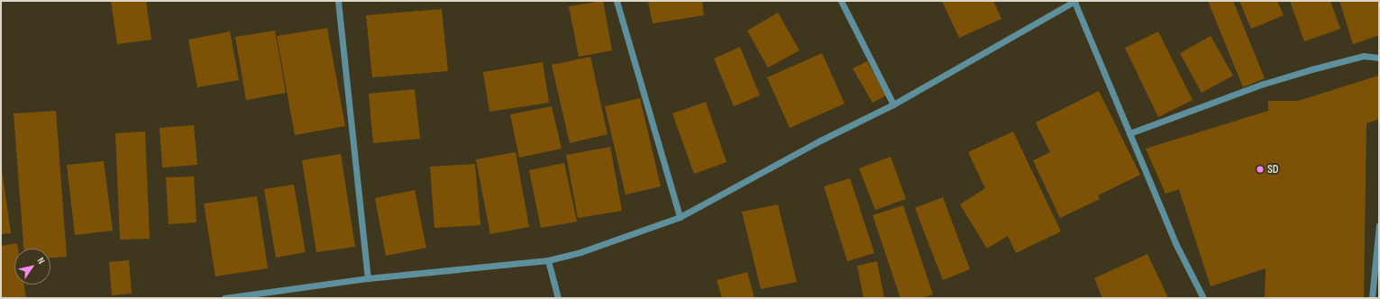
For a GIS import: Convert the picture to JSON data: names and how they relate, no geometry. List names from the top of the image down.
{
  "places": ["SD"],
  "north": "top right"
}
